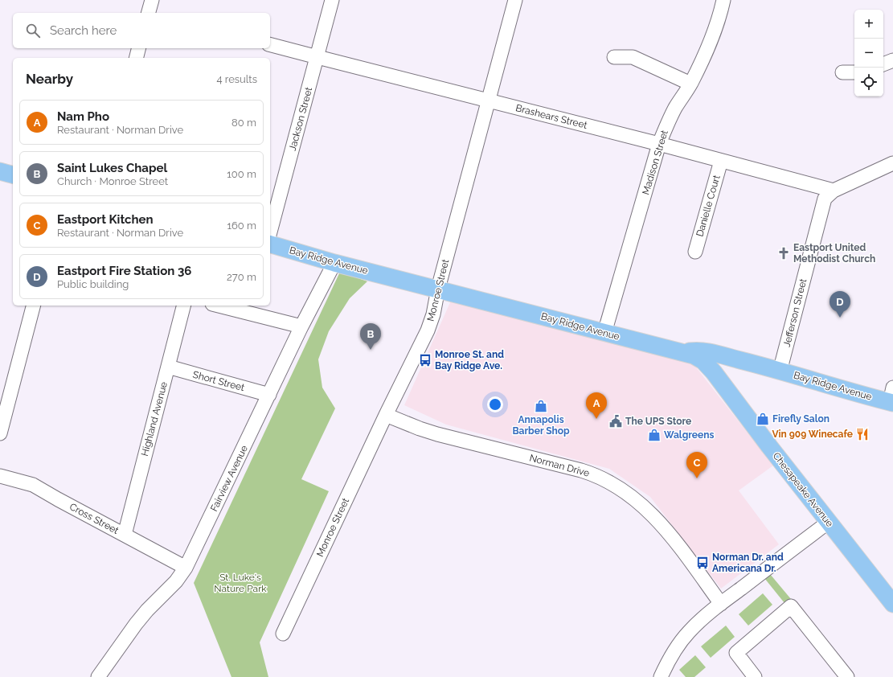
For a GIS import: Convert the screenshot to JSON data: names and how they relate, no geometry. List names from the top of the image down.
{
  "streets": {
    "main road": ["Bay Ridge Avenue", "Chesapeake Avenue"],
    "street": [
      "Brashears Street",
      "Jackson Street",
      "Madison Street",
      "Danielle Court",
      "Monroe Street",
      "Jefferson Street",
      "Short Street",
      "Highland Avenue",
      "Norman Drive",
      "Fairview Avenue",
      "Cross Street"
    ]
  },
  "crossings": [
    ["Brashears Street", "Jackson Street"],
    ["Brashears Street", "Madison Street"],
    ["Brashears Street", "Danielle Court"],
    ["Brashears Street", "Monroe Street"],
    ["Brashears Street", "Jefferson Street"],
    ["Madison Street", "Bay Ridge Avenue"],
    ["Bay Ridge Avenue", "Monroe Street"],
    ["Bay Ridge Avenue", "Jefferson Street"],
    ["Bay Ridge Avenue", "Fairview Avenue"],
    ["Bay Ridge Avenue", "Chesapeake Avenue"],
    ["Monroe Street", "Norman Drive"],
    ["Short Street", "Highland Avenue"],
    ["Short Street", "Fairview Avenue"],
    ["Highland Avenue", "Cross Street"],
    ["Fairview Avenue", "Cross Street"]
  ],
  "parks": ["St. Luke's Nature Park"],
  "places": {
    "church": ["Eastport United Methodist Church"],
    "bus stop": ["Monroe St. and Bay Ridge Ave.", "Norman Dr. and Americana Dr."],
    "shop": ["Annapolis Barber Shop", "Firefly Salon", "Walgreens"],
    "public building": ["The UPS Store"],
    "restaurant": ["Vin 909 Winecafe"]
  },
  "page": {
    "map_buttons": ["+", "−"],
    "search": "Search here",
    "heading": ["Nearby", "4 results"],
    "list": [
      {
        "mark": "A",
        "name": "Nam Pho",
        "note": "Restaurant · Norman Drive",
        "value": "80 m"
      },
      {
        "mark": "B",
        "name": "Saint Lukes Chapel",
        "note": "Church · Monroe Street",
        "value": "100 m"
      },
      {
        "mark": "C",
        "name": "Eastport Kitchen",
        "note": "Restaurant · Norman Drive",
        "value": "160 m"
      },
      {
        "mark": "D",
        "name": "Eastport Fire Station 36",
        "note": "Public building",
        "value": "270 m"
      }
    ],
    "pins": [
      "D",
      "B",
      "A",
      "C"
    ]
  }
}
